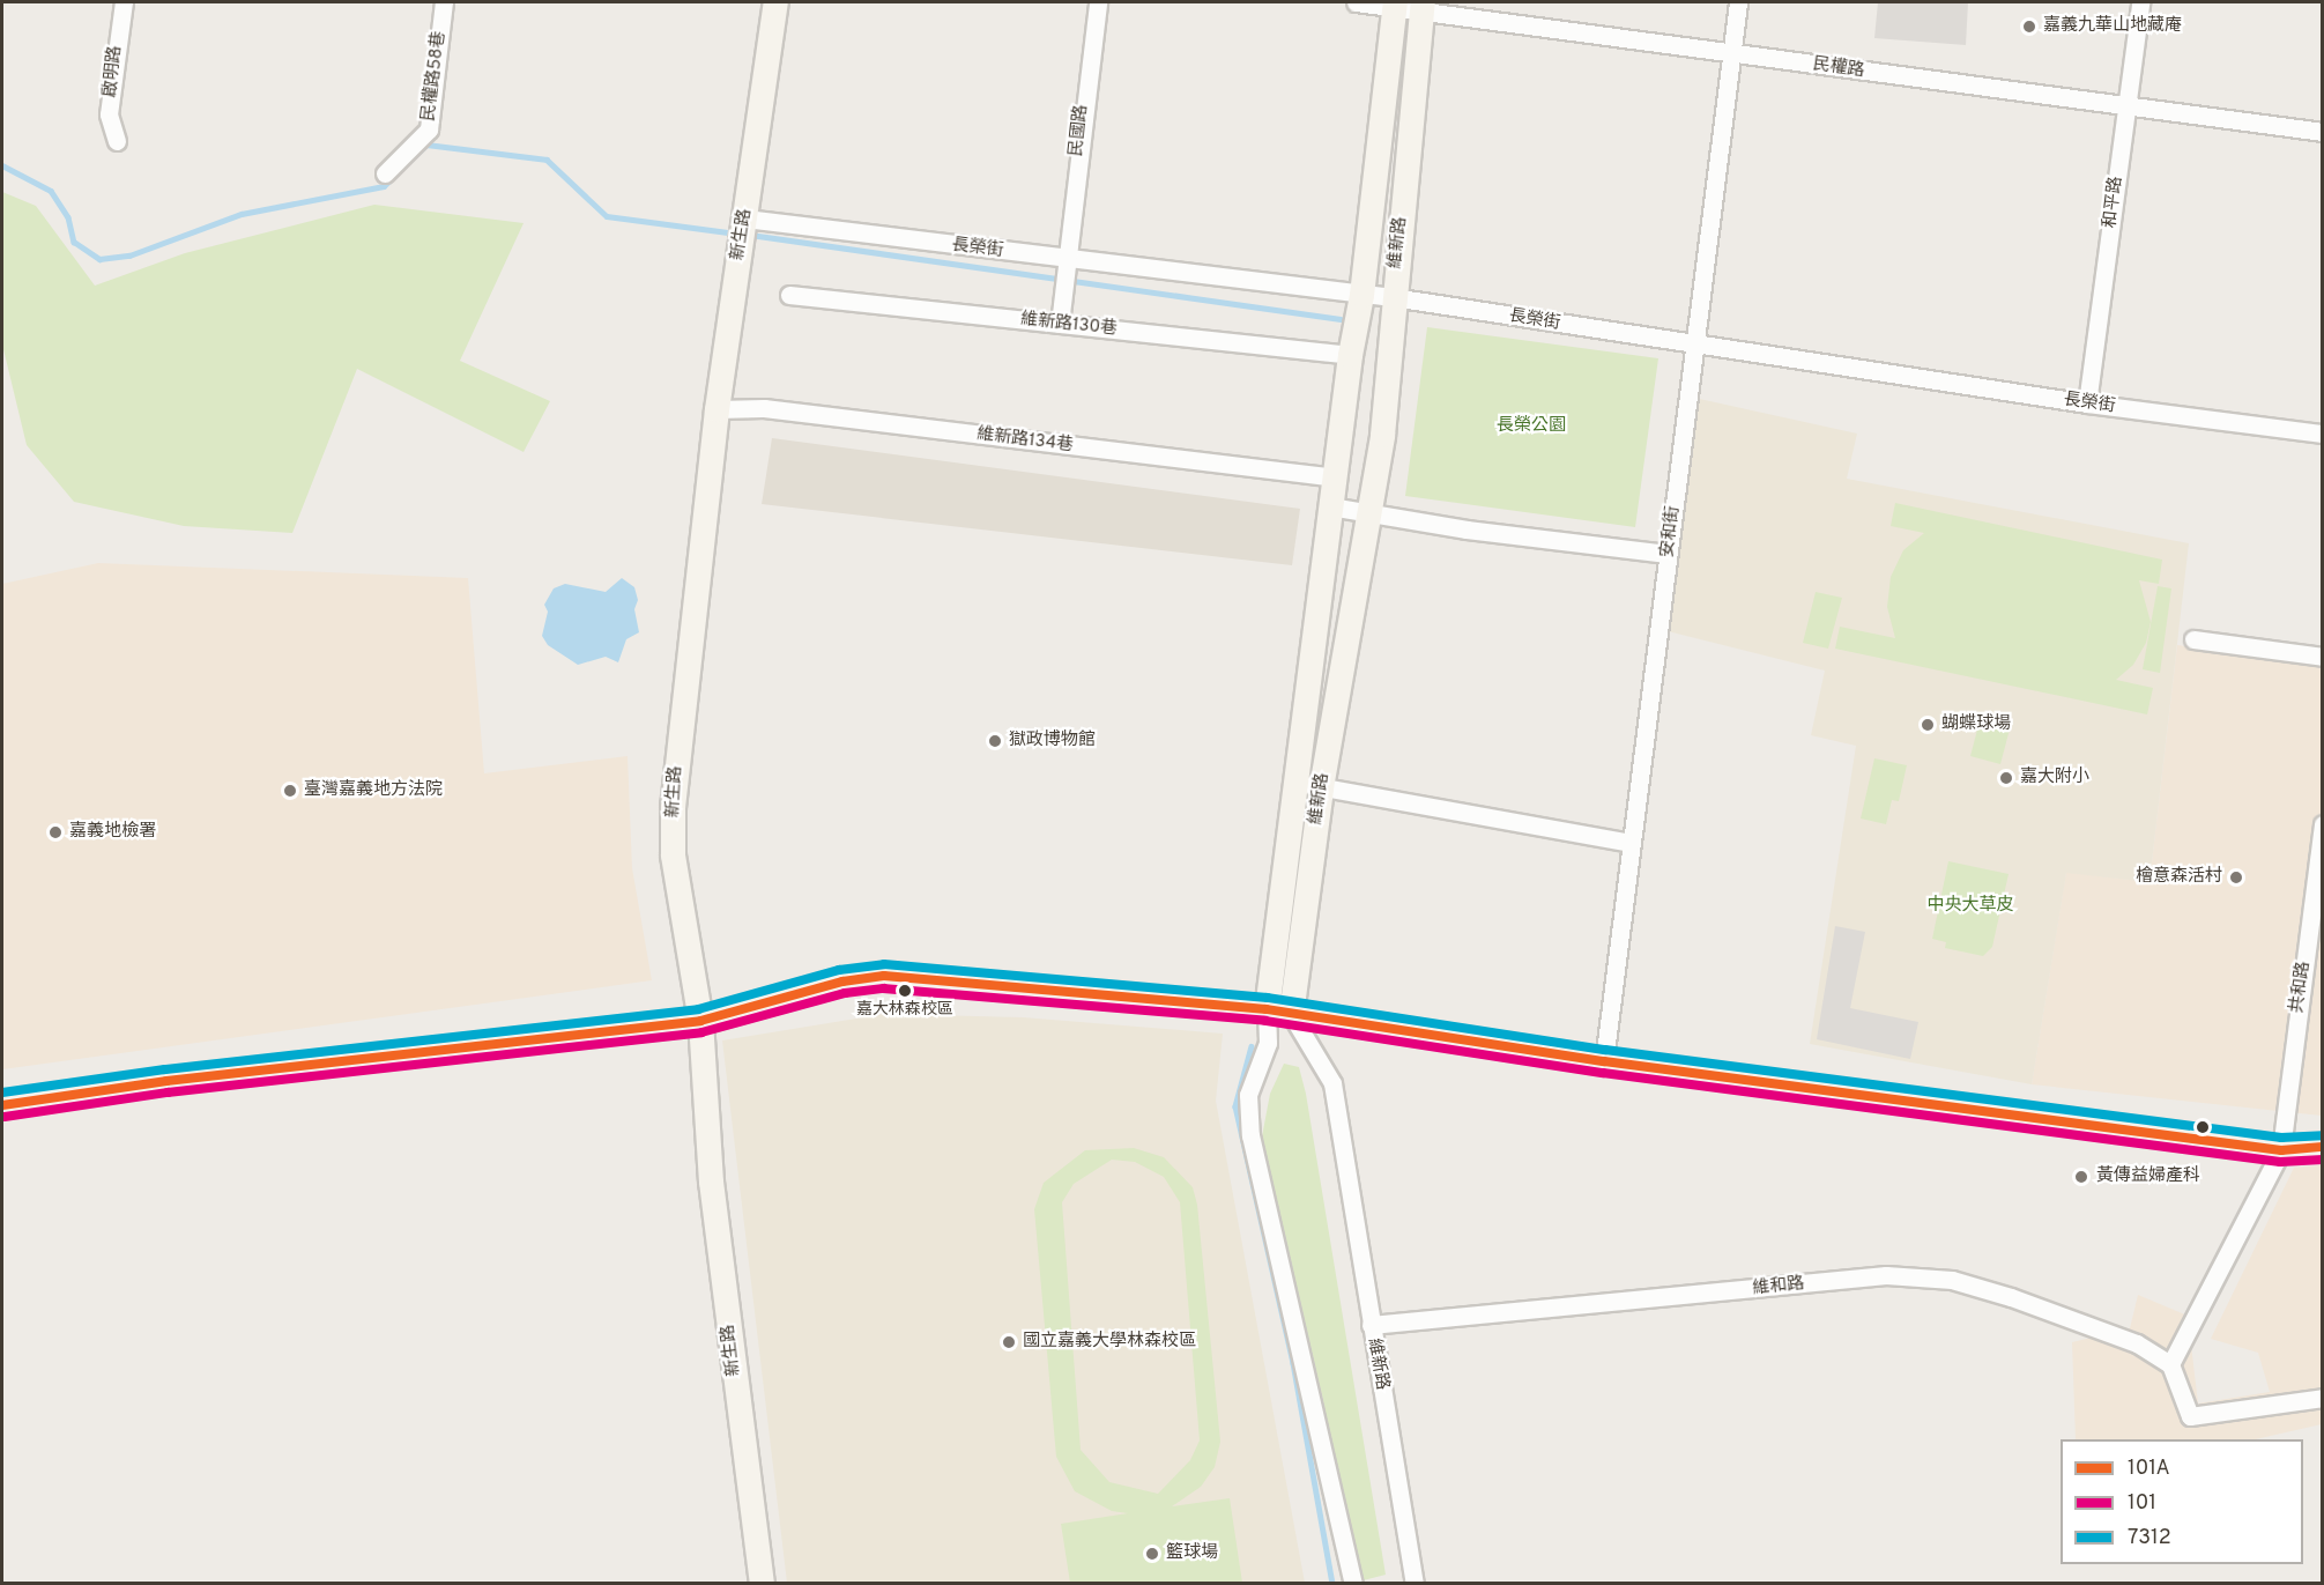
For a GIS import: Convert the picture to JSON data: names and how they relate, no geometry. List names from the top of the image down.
{
  "streets": {
    "street": [
      "民權路",
      "啟明路",
      "民權路58巷",
      "民國路",
      "和平路",
      "新生路",
      "維新路",
      "長榮街",
      "維新路130巷",
      "維新路134巷",
      "安和街",
      "共和路",
      "維和路"
    ]
  },
  "crossings": [
    ["民權路", "和平路"],
    ["民權路", "維新路"],
    ["民權路", "安和街"],
    ["民國路", "長榮街"],
    ["民國路", "維新路130巷"],
    ["和平路", "長榮街"],
    ["新生路", "長榮街"],
    ["新生路", "維新路134巷"],
    ["維新路", "長榮街"],
    ["維新路", "維新路130巷"],
    ["維新路", "維新路134巷"],
    ["維新路", "維和路"],
    ["長榮街", "安和街"],
    ["共和路", "維和路"]
  ],
  "parks": ["長榮公園", "中央大草皮"],
  "places": [
    "嘉義九華山地藏庵",
    "蝴蝶球場",
    "獄政博物館",
    "嘉大附小",
    "臺灣嘉義地方法院",
    "嘉義地檢署",
    "檜意森活村",
    "嘉大林森校區",
    "黃傳益婦產科",
    "國立嘉義大學林森校區",
    "籃球場"
  ],
  "lines": ["transit line 7312", "transit line 101A", "transit line 101"],
  "legend": ["101A", "101", "7312"]
}
